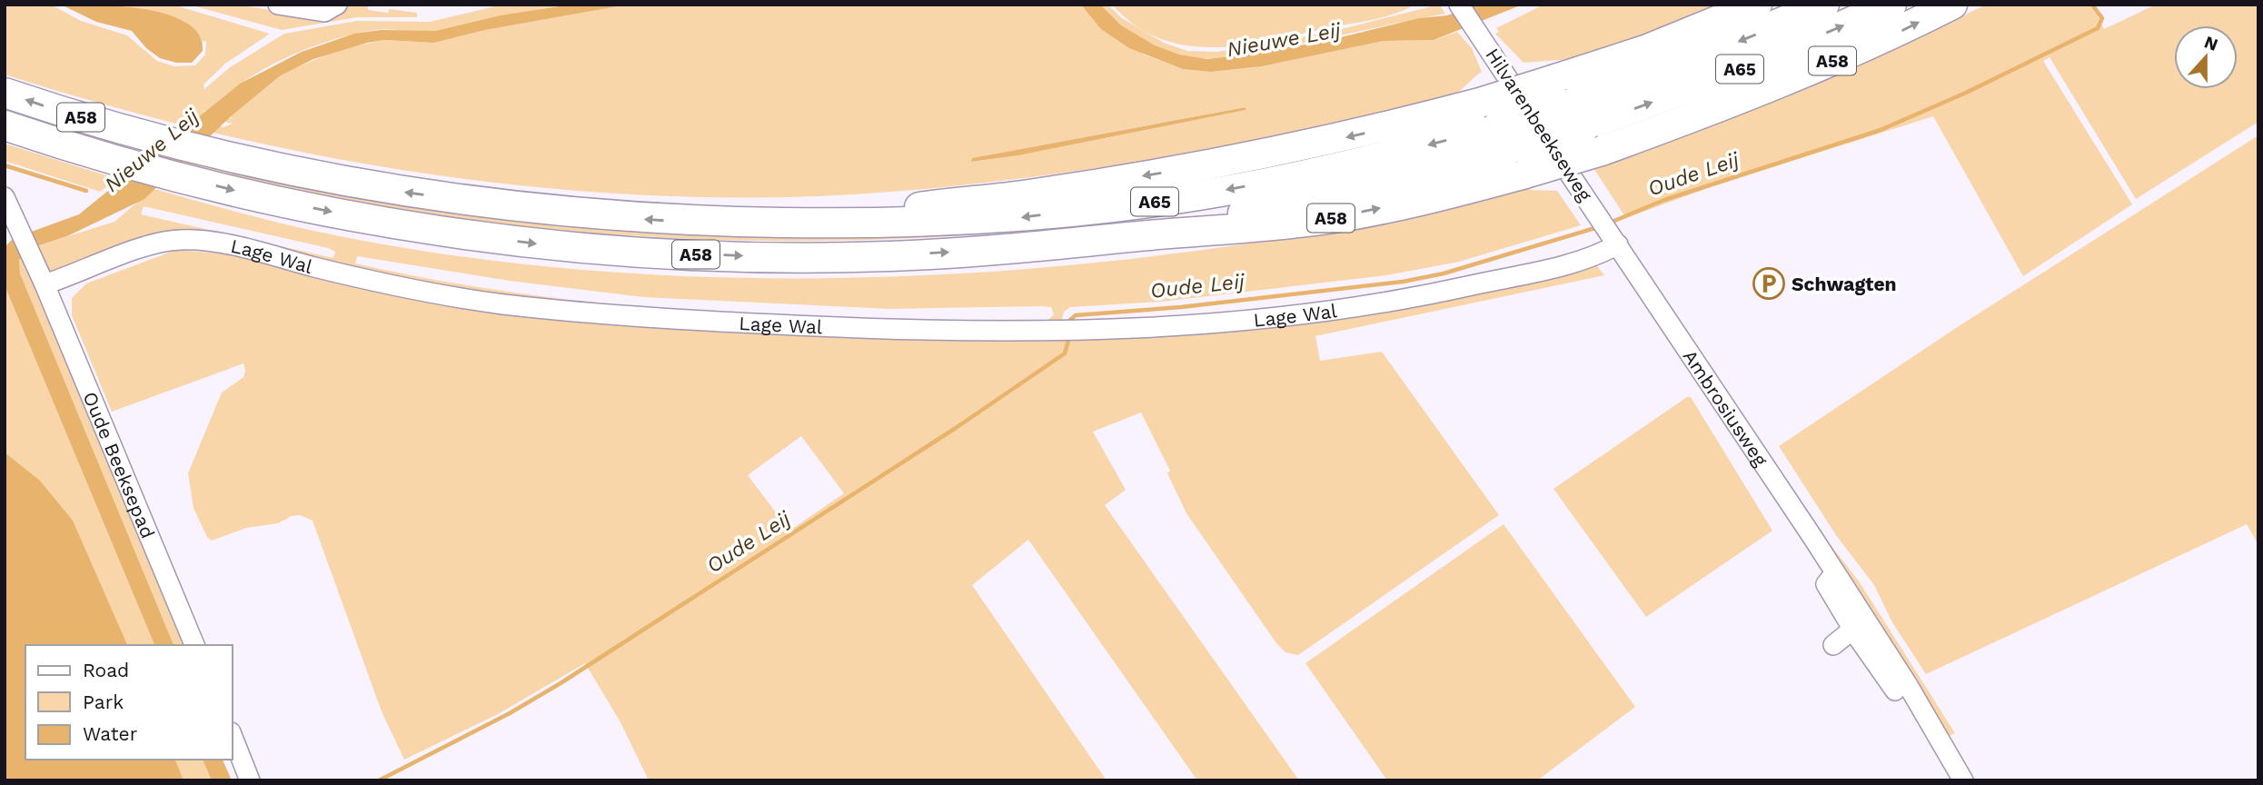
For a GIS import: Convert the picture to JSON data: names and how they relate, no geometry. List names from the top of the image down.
{
  "streets": {
    "highway": ["A58", "A65"],
    "street": [
      "Hilvarenbeekseweg",
      "Lage Wal",
      "Ambrosiusweg",
      "Oude Beeksepad"
    ]
  },
  "crossings": [
    ["A58", "A65"],
    ["Hilvarenbeekseweg", "Lage Wal"],
    ["Hilvarenbeekseweg", "Ambrosiusweg"],
    ["Lage Wal", "Ambrosiusweg"],
    ["Lage Wal", "Oude Beeksepad"]
  ],
  "water": ["Nieuwe Leij", "Oude Leij"],
  "places": {
    "parking": ["Schwagten"]
  },
  "legend": ["Road", "Park", "Water"],
  "north": "top"
}
